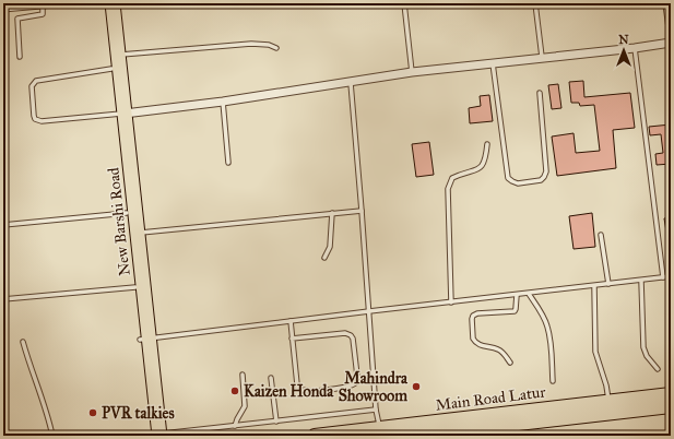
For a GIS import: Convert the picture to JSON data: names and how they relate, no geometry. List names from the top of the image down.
{
  "streets": {
    "highway": ["New Barshi Road"],
    "main road": ["Main Road Latur"]
  },
  "places": ["Mahindra Showroom", "Kaizen Honda", "PVR talkies"],
  "north": "top"
}
